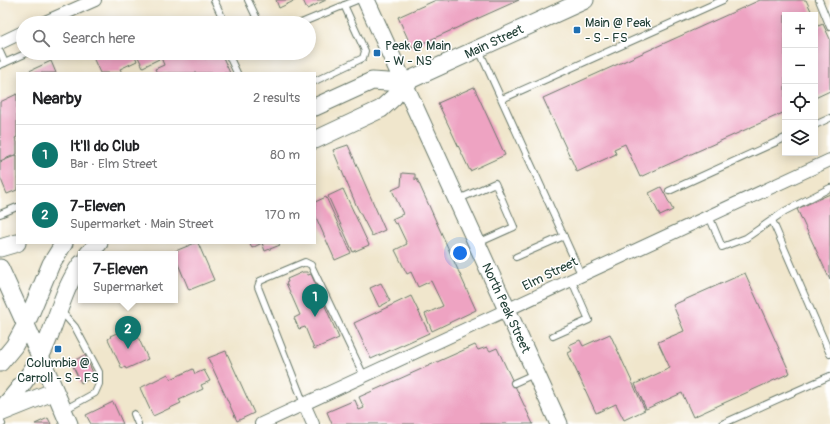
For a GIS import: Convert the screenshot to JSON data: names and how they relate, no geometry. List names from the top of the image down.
{
  "streets": {
    "main road": ["Main Street", "North Peak Street"],
    "street": ["Elm Street"]
  },
  "crossings": [
    ["Main Street", "North Peak Street"],
    ["Elm Street", "North Peak Street"]
  ],
  "places": {
    "transit": ["Main @ Peak - S - FS", "Peak @ Main - W - NS", "Columbia @ Carroll - S - FS"]
  },
  "page": {
    "map_buttons": ["+", "−"],
    "search": "Search here",
    "heading": ["Nearby", "2 results"],
    "list": [
      {
        "mark": "1",
        "name": "It'll do Club",
        "note": "Bar · Elm Street",
        "value": "80 m"
      },
      {
        "mark": "2",
        "name": "7-Eleven",
        "note": "Supermarket · Main Street",
        "value": "170 m"
      }
    ],
    "popup": ["7-Eleven", "Supermarket"],
    "pins": ["1", "2"]
  }
}
